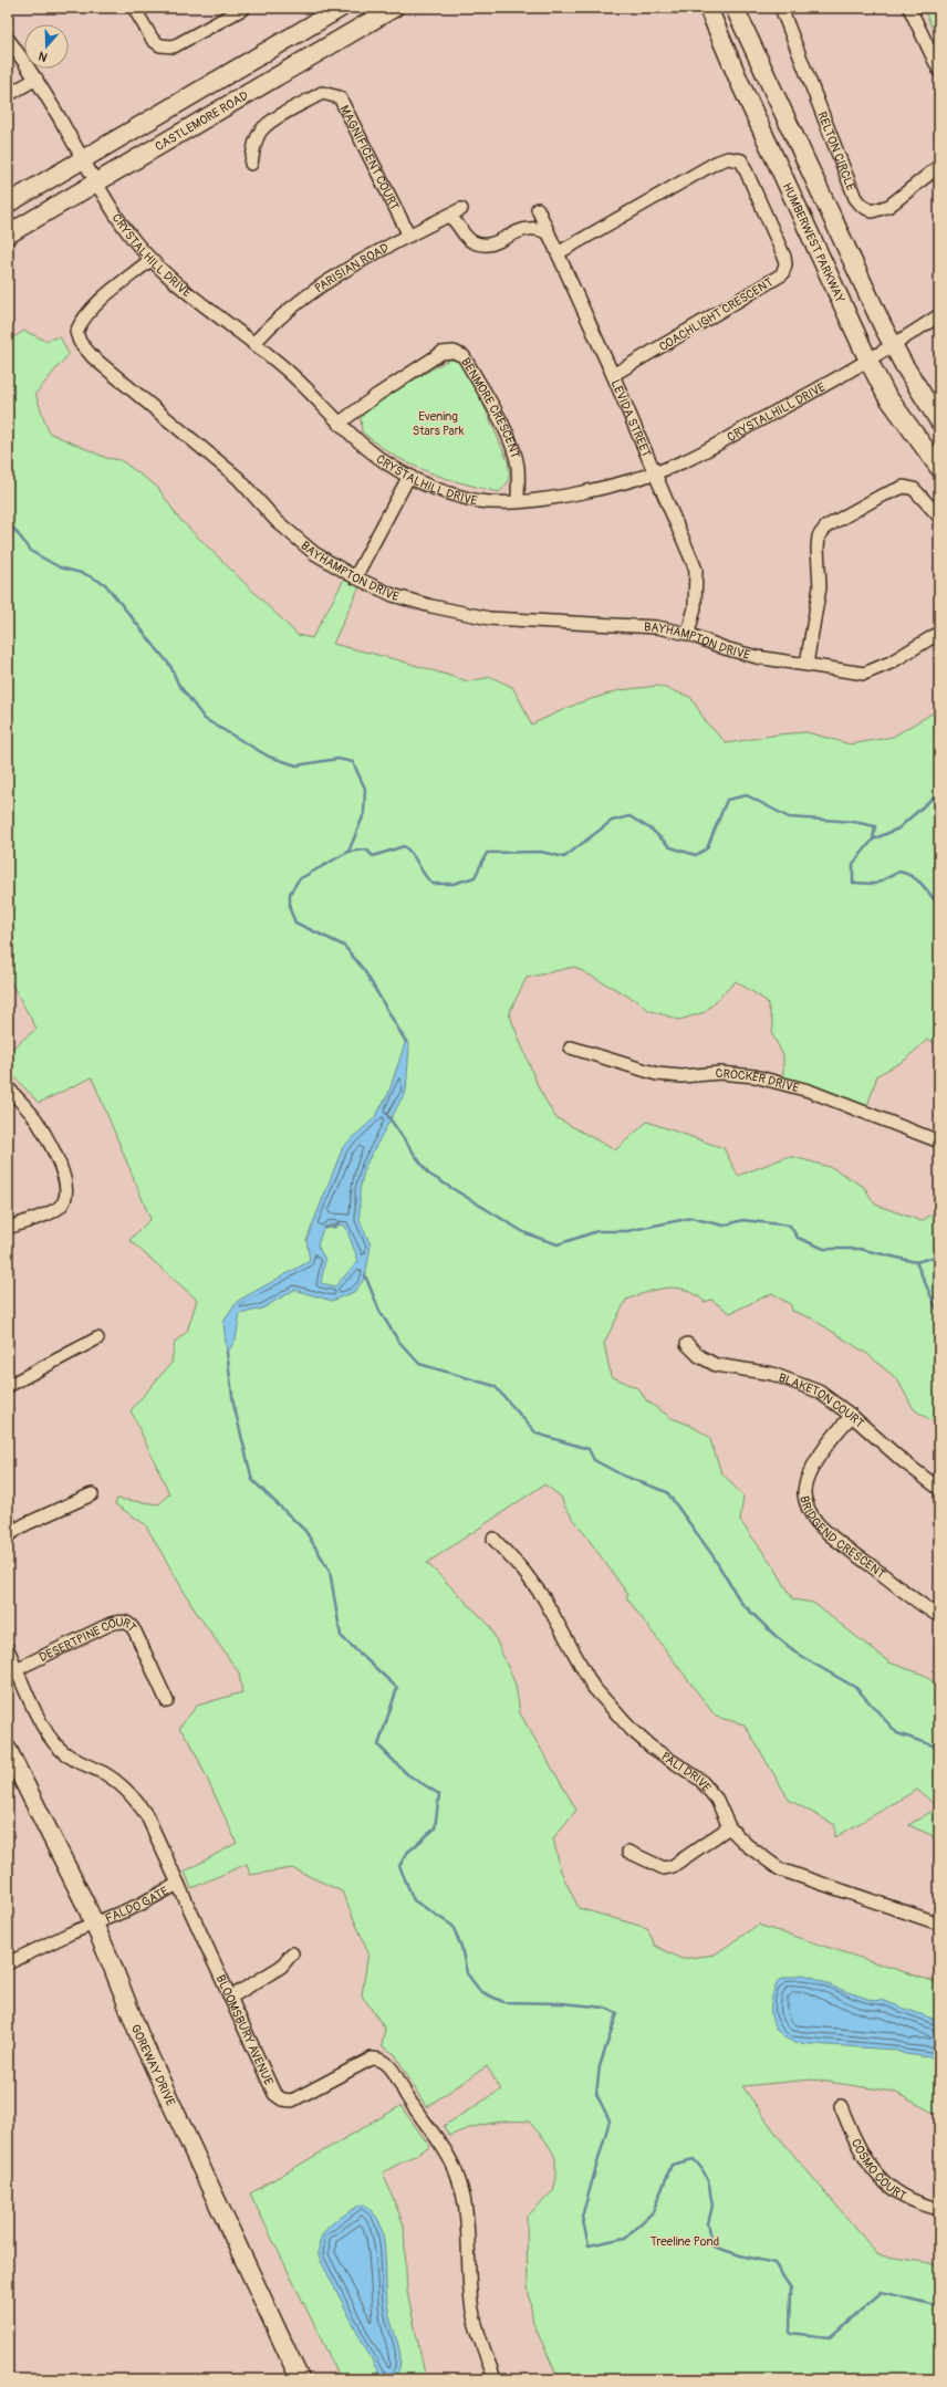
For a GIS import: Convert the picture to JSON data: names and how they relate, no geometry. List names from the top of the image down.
{
  "streets": {
    "main road": ["CASTLEMORE ROAD", "HUMBERWEST PARKWAY", "GOREWAY DRIVE"],
    "street": [
      "RELTON CIRCLE",
      "MAGNIFICENT COURT",
      "CRYSTALHILL DRIVE",
      "PARISIAN ROAD",
      "COACHLIGHT CRESCENT",
      "BENMORE CRESCENT",
      "LEVIDA STREET",
      "BAYHAMPTON DRIVE",
      "CROCKER DRIVE",
      "BLAKETON COURT",
      "BRIDGEND CRESCENT",
      "DESERTPINE COURT",
      "PALI DRIVE",
      "FALDO GATE",
      "BLOOMSBURY AVENUE",
      "COSMO COURT"
    ]
  },
  "crossings": [
    ["CASTLEMORE ROAD", "CRYSTALHILL DRIVE"],
    ["MAGNIFICENT COURT", "PARISIAN ROAD"],
    ["HUMBERWEST PARKWAY", "CRYSTALHILL DRIVE"],
    ["CRYSTALHILL DRIVE", "PARISIAN ROAD"],
    ["CRYSTALHILL DRIVE", "BENMORE CRESCENT"],
    ["CRYSTALHILL DRIVE", "LEVIDA STREET"],
    ["CRYSTALHILL DRIVE", "BAYHAMPTON DRIVE"],
    ["COACHLIGHT CRESCENT", "LEVIDA STREET"],
    ["LEVIDA STREET", "BAYHAMPTON DRIVE"],
    ["BLAKETON COURT", "BRIDGEND CRESCENT"],
    ["DESERTPINE COURT", "BLOOMSBURY AVENUE"],
    ["FALDO GATE", "BLOOMSBURY AVENUE"],
    ["FALDO GATE", "GOREWAY DRIVE"]
  ],
  "parks": ["Evening Stars Park", "Treeline Pond"],
  "north": "bottom"
}
